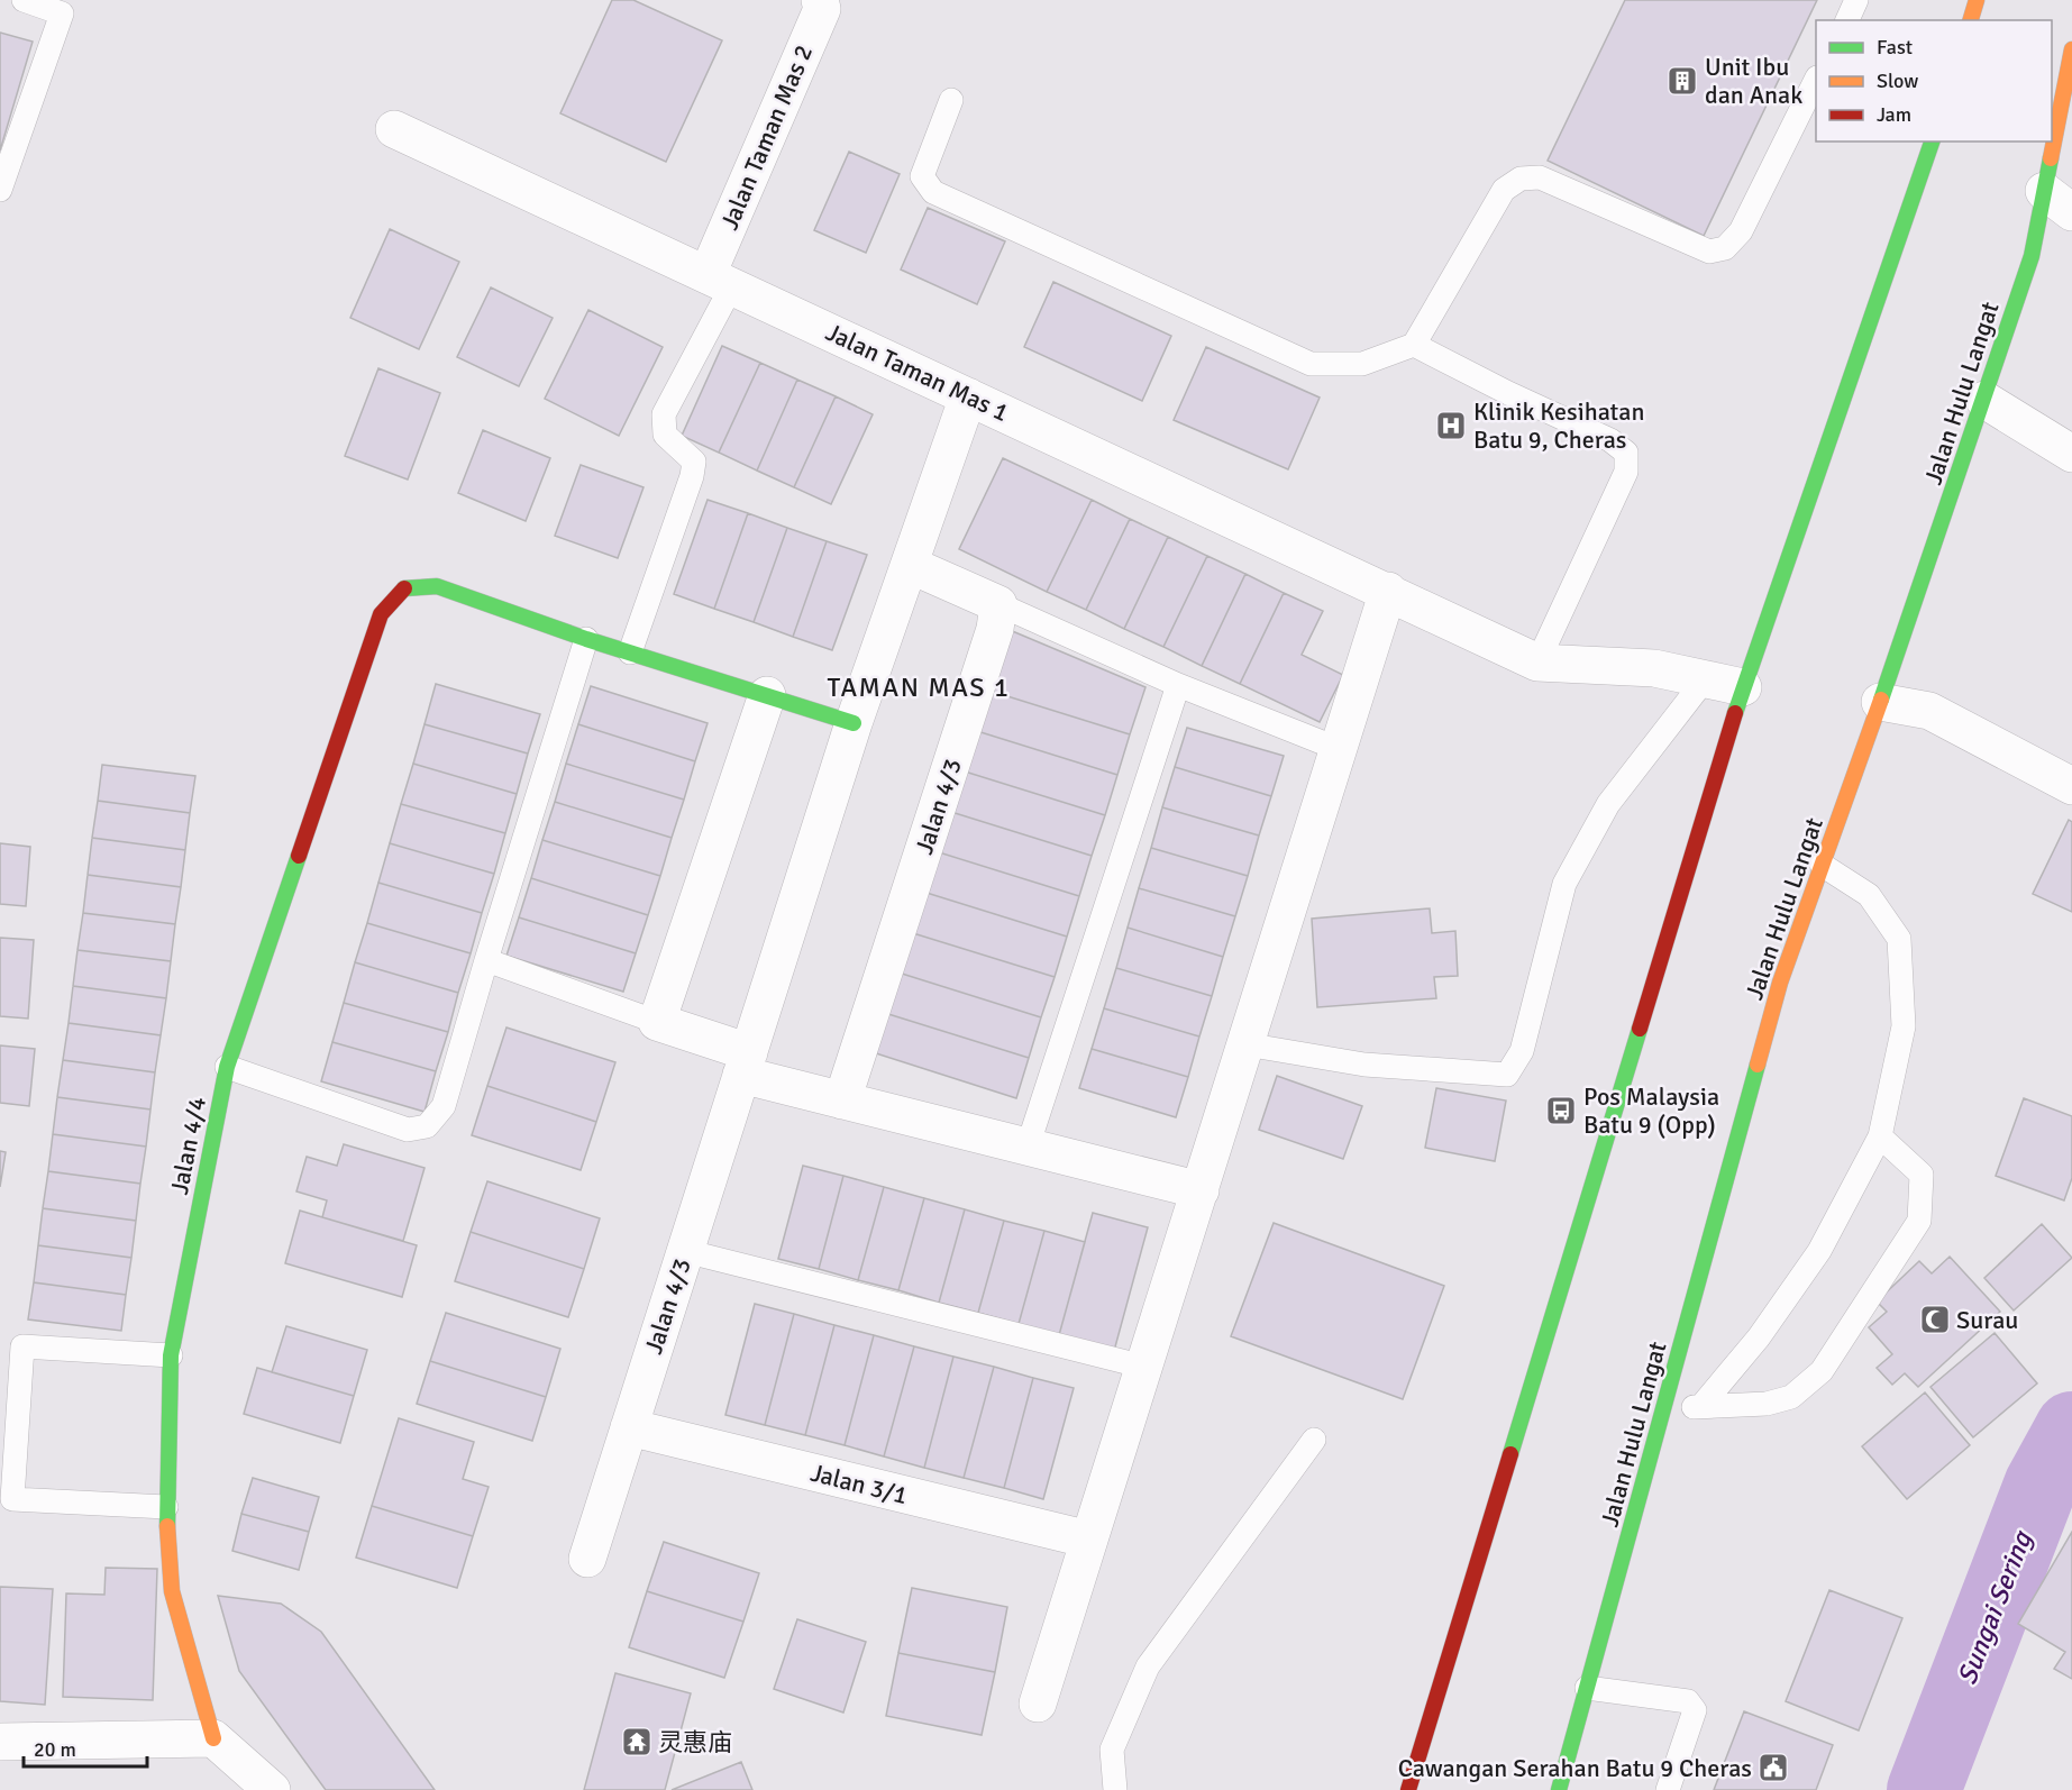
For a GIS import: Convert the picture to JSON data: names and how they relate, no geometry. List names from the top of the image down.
{
  "streets": {
    "main road": ["Jalan Hulu Langat", "Jalan 4/4"],
    "street": [
      "Jalan Taman Mas 2",
      "Jalan Taman Mas 1",
      "Jalan 4/3",
      "Jalan 3/1"
    ]
  },
  "crossings": [
    ["Jalan Taman Mas 2", "Jalan Taman Mas 1"],
    ["Jalan Taman Mas 1", "Jalan 4/3"],
    ["Jalan 4/3", "Jalan 3/1"]
  ],
  "districts": ["TAMAN MAS 1"],
  "water": ["Sungai Sering"],
  "places": {
    "building": ["Unit Ibu dan Anak"],
    "hospital": ["Klinik Kesihatan Batu 9, Cheras"],
    "bus stop": ["Pos Malaysia Batu 9 (Opp)"],
    "mosque": ["Surau"],
    "temple": ["灵惠庙"],
    "public building": ["Cawangan Serahan Batu 9 Cheras"]
  },
  "legend": ["Fast", "Slow", "Jam"],
  "scale_bar": "20 m"
}
